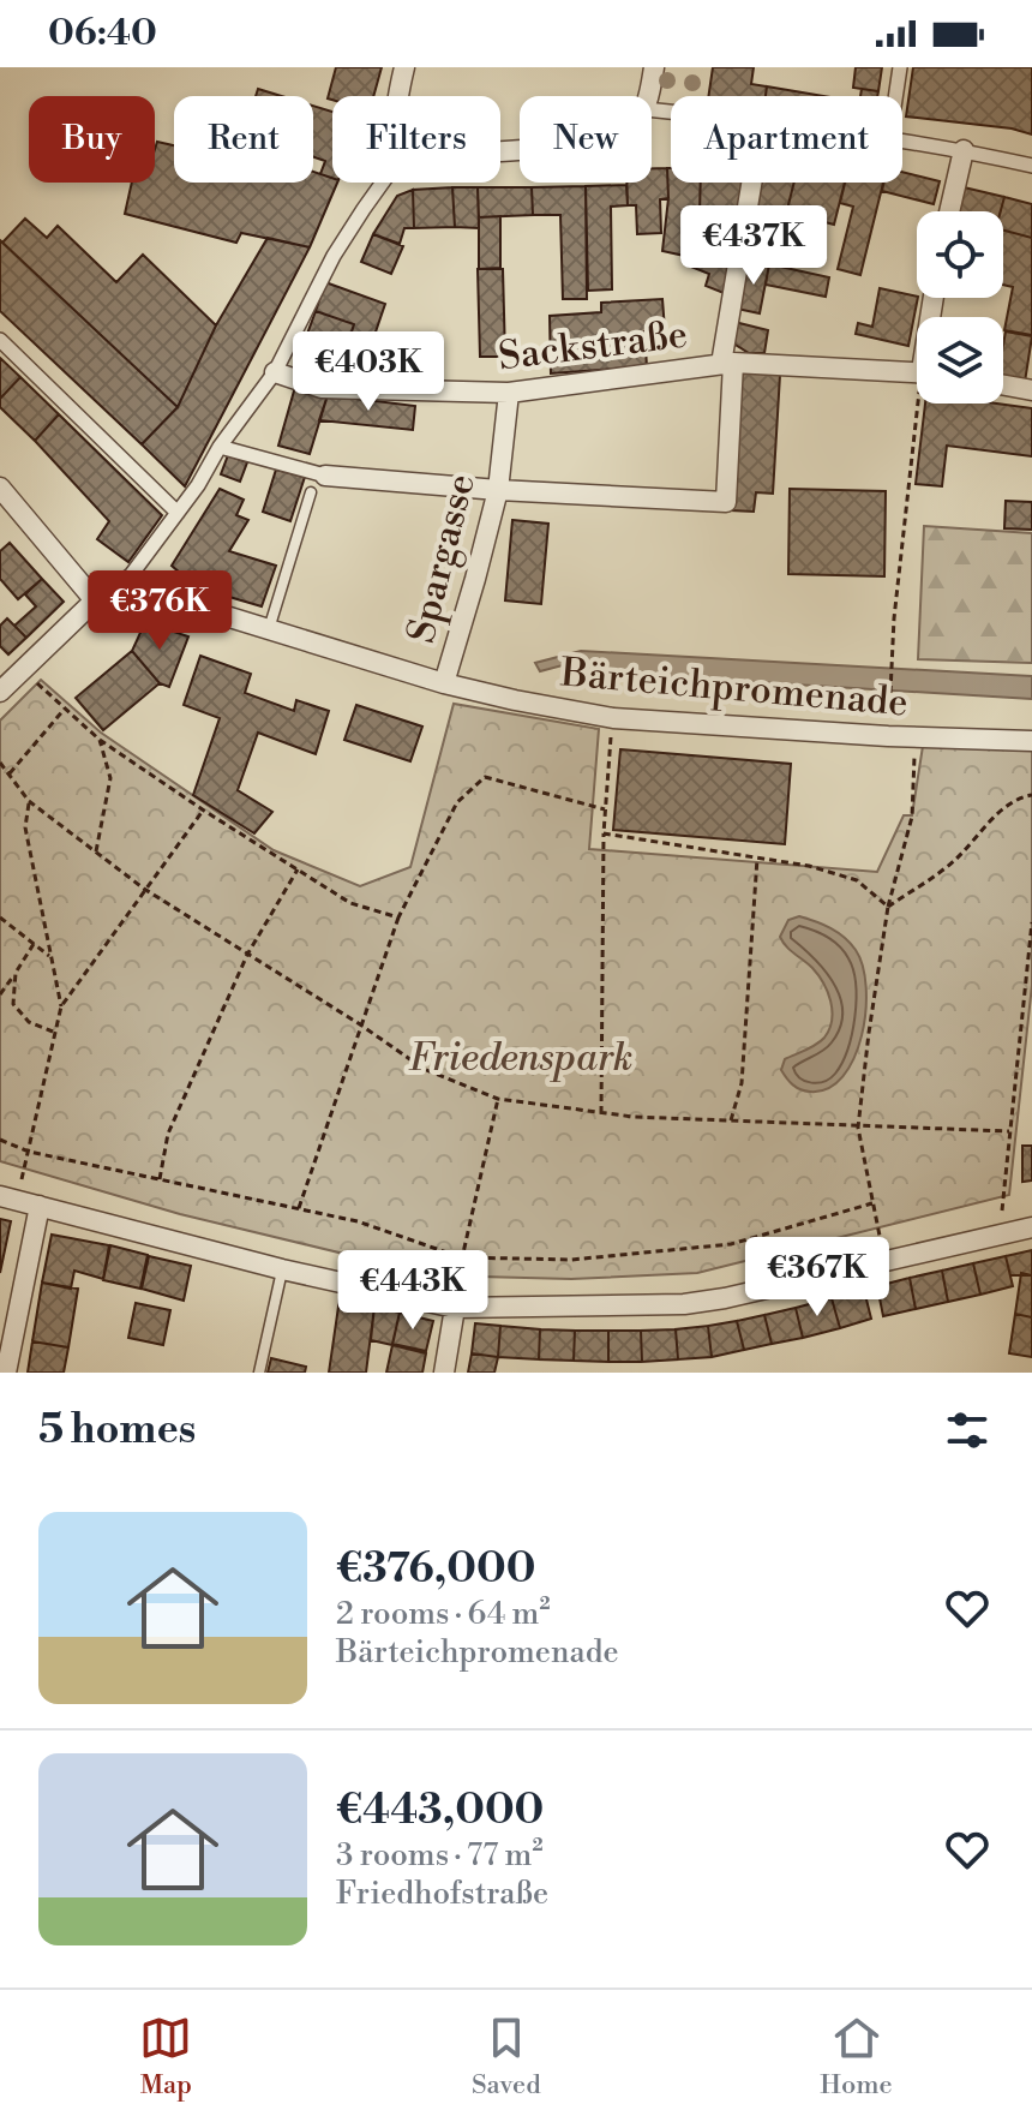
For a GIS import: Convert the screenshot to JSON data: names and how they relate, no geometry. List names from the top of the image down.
{
  "streets": {
    "street": ["Sackstraße", "Spargasse", "Bärteichpromenade"]
  },
  "crossings": [
    ["Sackstraße", "Spargasse"],
    ["Spargasse", "Bärteichpromenade"]
  ],
  "parks": ["Friedenspark"],
  "page": {
    "status": "06:40",
    "chip": [
      "Buy",
      "Rent",
      "Filters",
      "New",
      "Apartment"
    ],
    "price": [
      "€437K",
      "€403K",
      "€376K",
      "€367K",
      "€443K"
    ],
    "heading": "5 homes",
    "list": [
      {
        "name": "€376,000",
        "note": "2 rooms · 64 m² · Bärteichpromenade"
      },
      {
        "name": "€443,000",
        "note": "3 rooms · 77 m² · Friedhofstraße"
      }
    ],
    "tabs": ["Map", "Saved", "Home"]
  }
}
